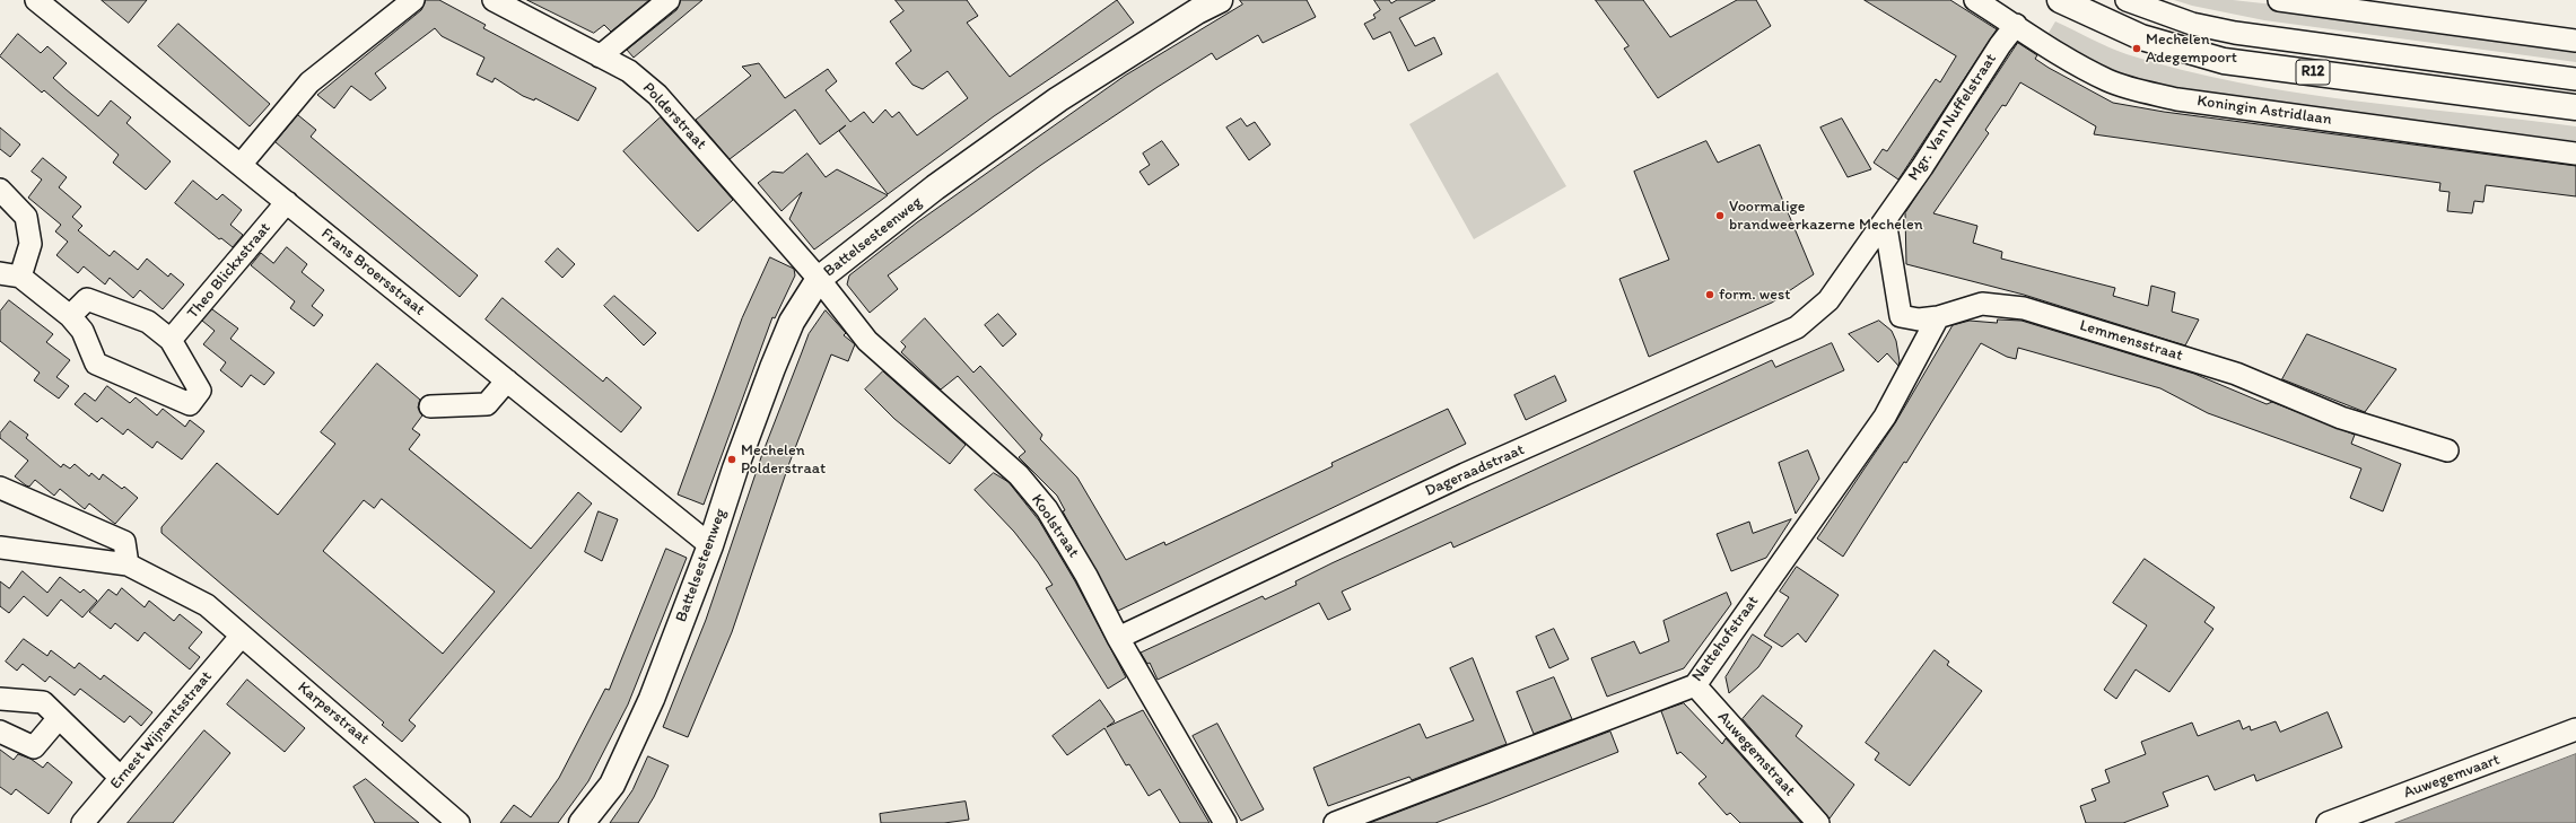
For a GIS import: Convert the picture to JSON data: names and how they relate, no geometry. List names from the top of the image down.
{
  "streets": {
    "main road": ["R12", "Battelsesteenweg"],
    "street": [
      "Koningin Astridlaan",
      "Polderstraat",
      "Mgr. Van Nuffelstraat",
      "Theo Blickxstraat",
      "Frans Broersstraat",
      "Lemmensstraat",
      "Dageraadstraat",
      "Koolstraat",
      "Nattehofstraat",
      "Karperstraat",
      "Ernest Wijnantsstraat",
      "Auwegemstraat",
      "Auwegemvaart"
    ]
  },
  "crossings": [
    ["Koningin Astridlaan", "Mgr. Van Nuffelstraat"],
    ["Polderstraat", "Battelsesteenweg"],
    ["Polderstraat", "Koolstraat"],
    ["Mgr. Van Nuffelstraat", "Lemmensstraat"],
    ["Mgr. Van Nuffelstraat", "Dageraadstraat"],
    ["Battelsesteenweg", "Frans Broersstraat"],
    ["Battelsesteenweg", "Koolstraat"],
    ["Theo Blickxstraat", "Frans Broersstraat"],
    ["Lemmensstraat", "Nattehofstraat"],
    ["Dageraadstraat", "Koolstraat"],
    ["Nattehofstraat", "Auwegemstraat"],
    ["Karperstraat", "Ernest Wijnantsstraat"]
  ],
  "places": [
    "Mechelen Adegempoort",
    "Voormalige brandweerkazerne Mechelen",
    "form. west",
    "Mechelen Polderstraat"
  ]
}
